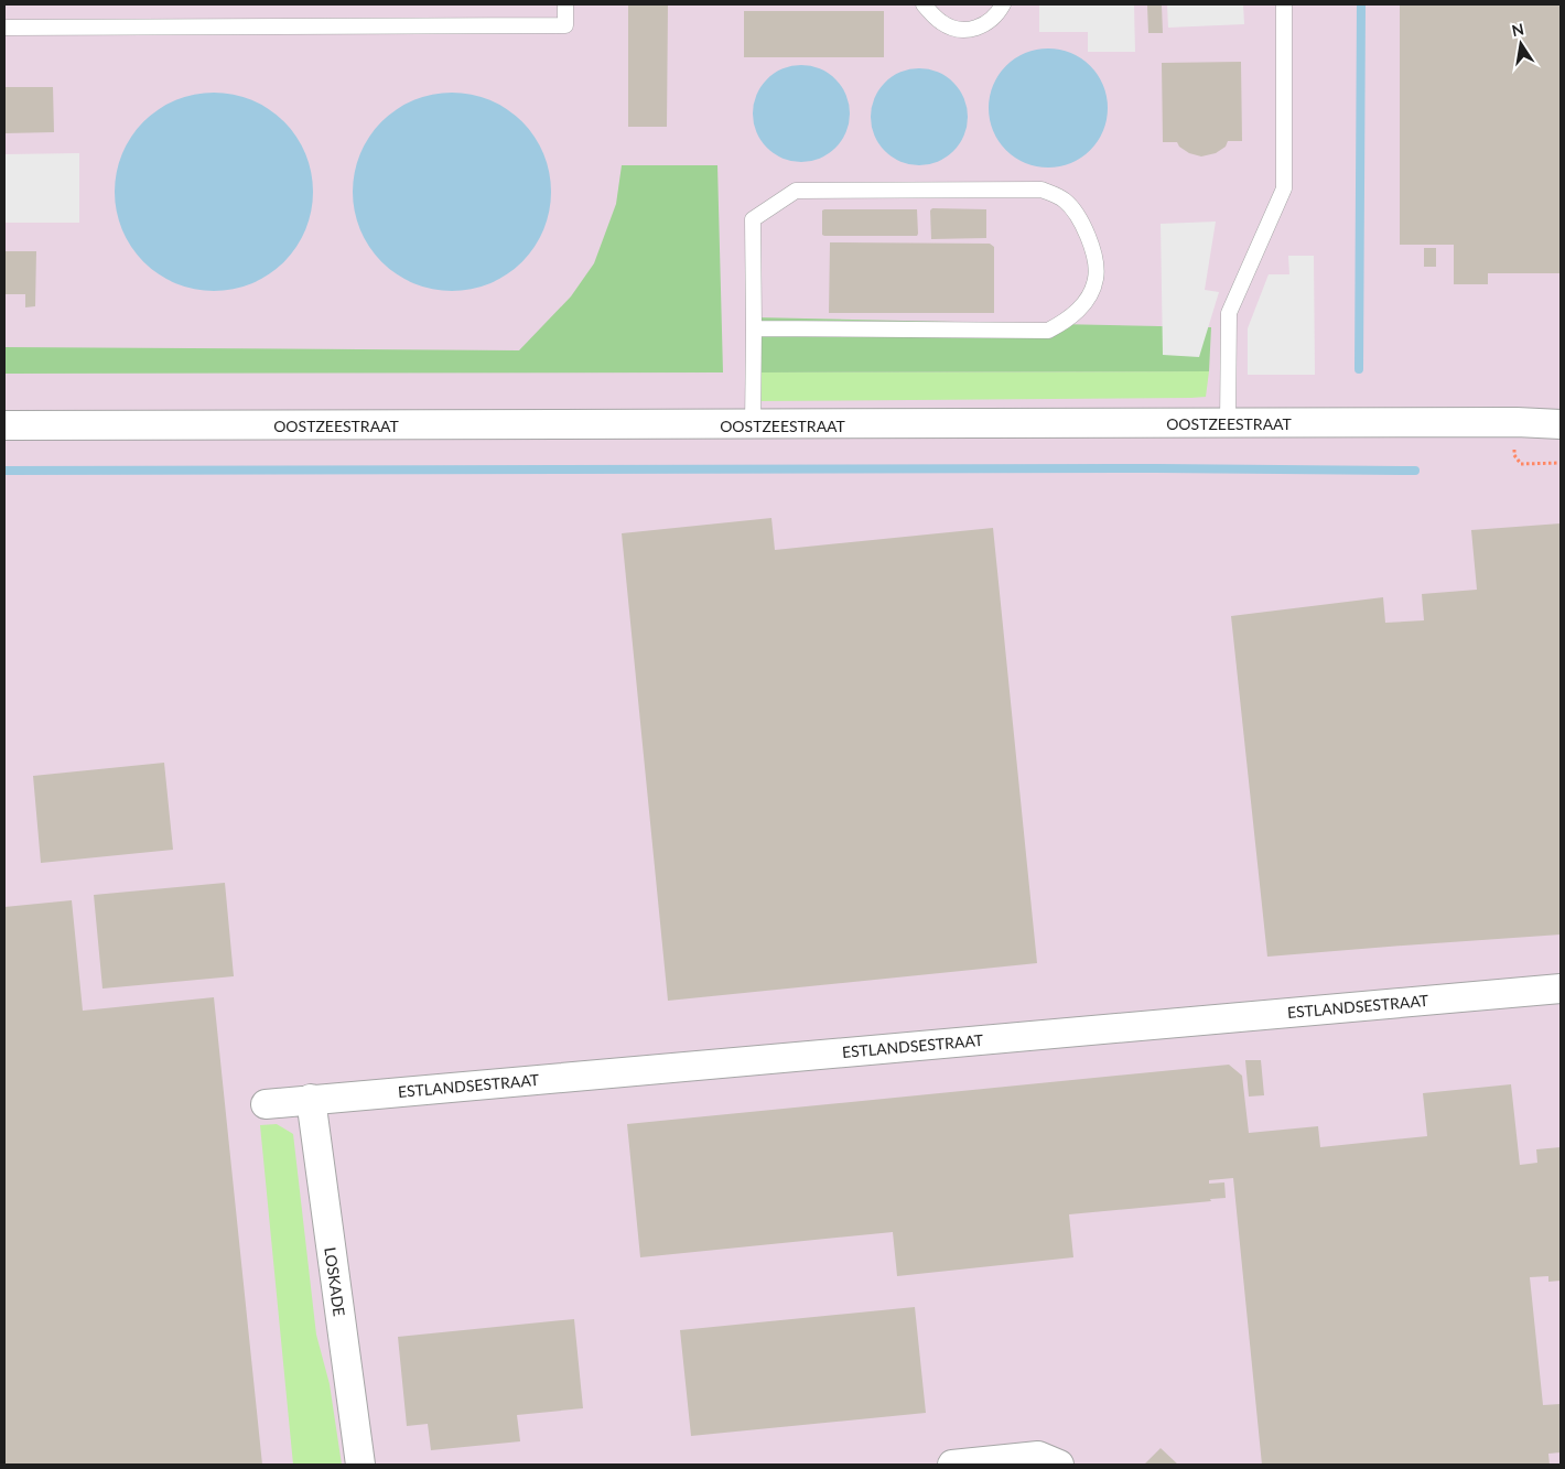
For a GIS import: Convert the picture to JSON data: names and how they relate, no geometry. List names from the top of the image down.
{
  "streets": {
    "street": ["OOSTZEESTRAAT", "ESTLANDSESTRAAT", "LOSKADE"]
  },
  "crossings": [
    ["ESTLANDSESTRAAT", "LOSKADE"]
  ],
  "north": "top"
}
